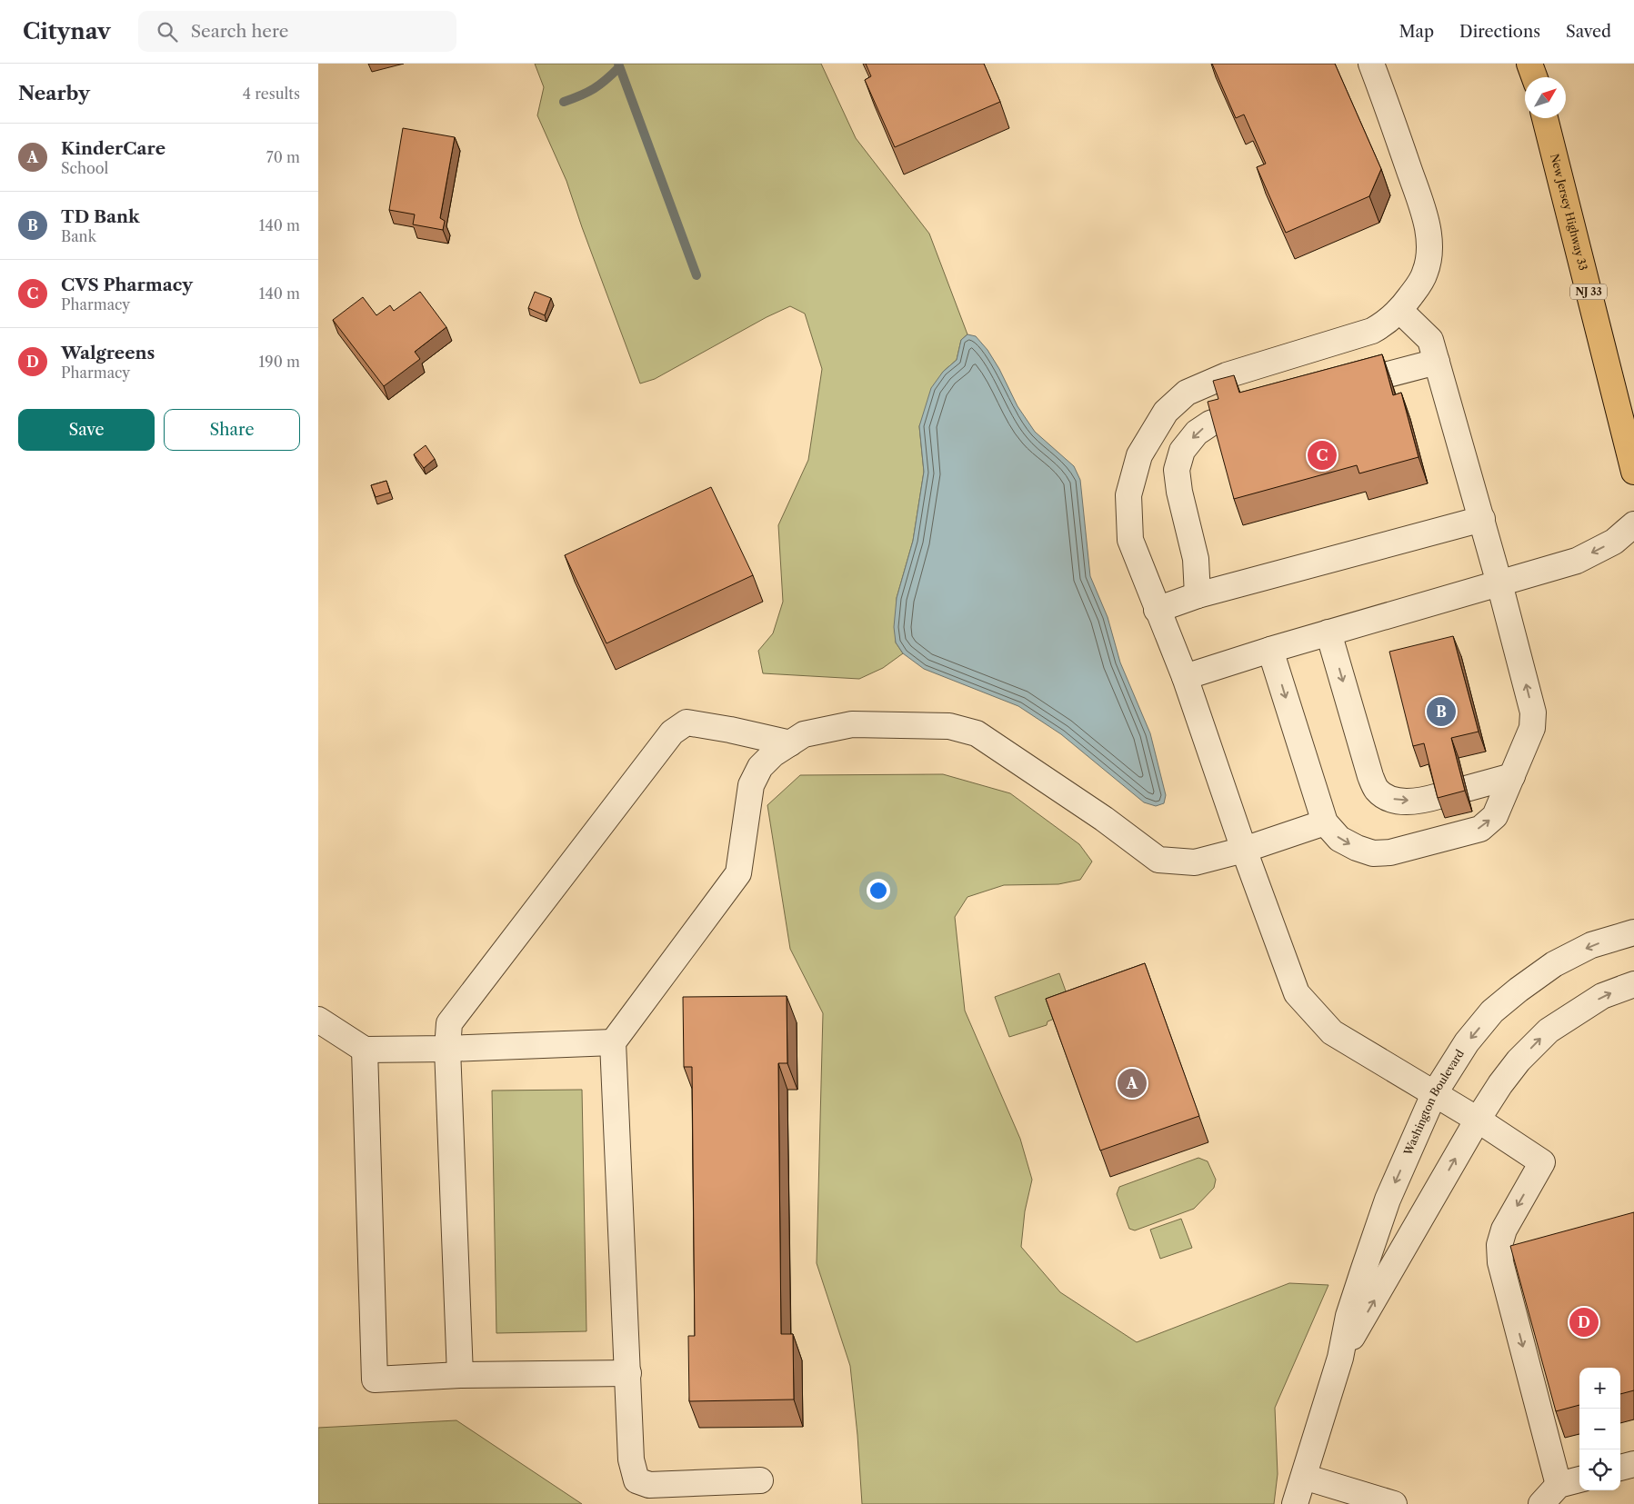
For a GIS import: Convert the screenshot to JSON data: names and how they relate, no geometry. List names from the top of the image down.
{
  "streets": {
    "main road": ["New Jersey Highway 33", "NJ 33"],
    "street": ["Washington Boulevard"]
  },
  "north": "top right",
  "page": {
    "header": "Citynav",
    "search": "Search here",
    "nav": ["Map", "Directions", "Saved"],
    "heading": ["Nearby", "4 results"],
    "list": [
      {
        "mark": "A",
        "name": "KinderCare",
        "note": "School",
        "value": "70 m"
      },
      {
        "mark": "B",
        "name": "TD Bank",
        "note": "Bank",
        "value": "140 m"
      },
      {
        "mark": "C",
        "name": "CVS Pharmacy",
        "note": "Pharmacy",
        "value": "140 m"
      },
      {
        "mark": "D",
        "name": "Walgreens",
        "note": "Pharmacy",
        "value": "190 m"
      }
    ],
    "buttons": ["Save", "Share"],
    "pins": [
      "C",
      "B",
      "A",
      "D"
    ],
    "map_buttons": ["+", "−"]
  }
}
